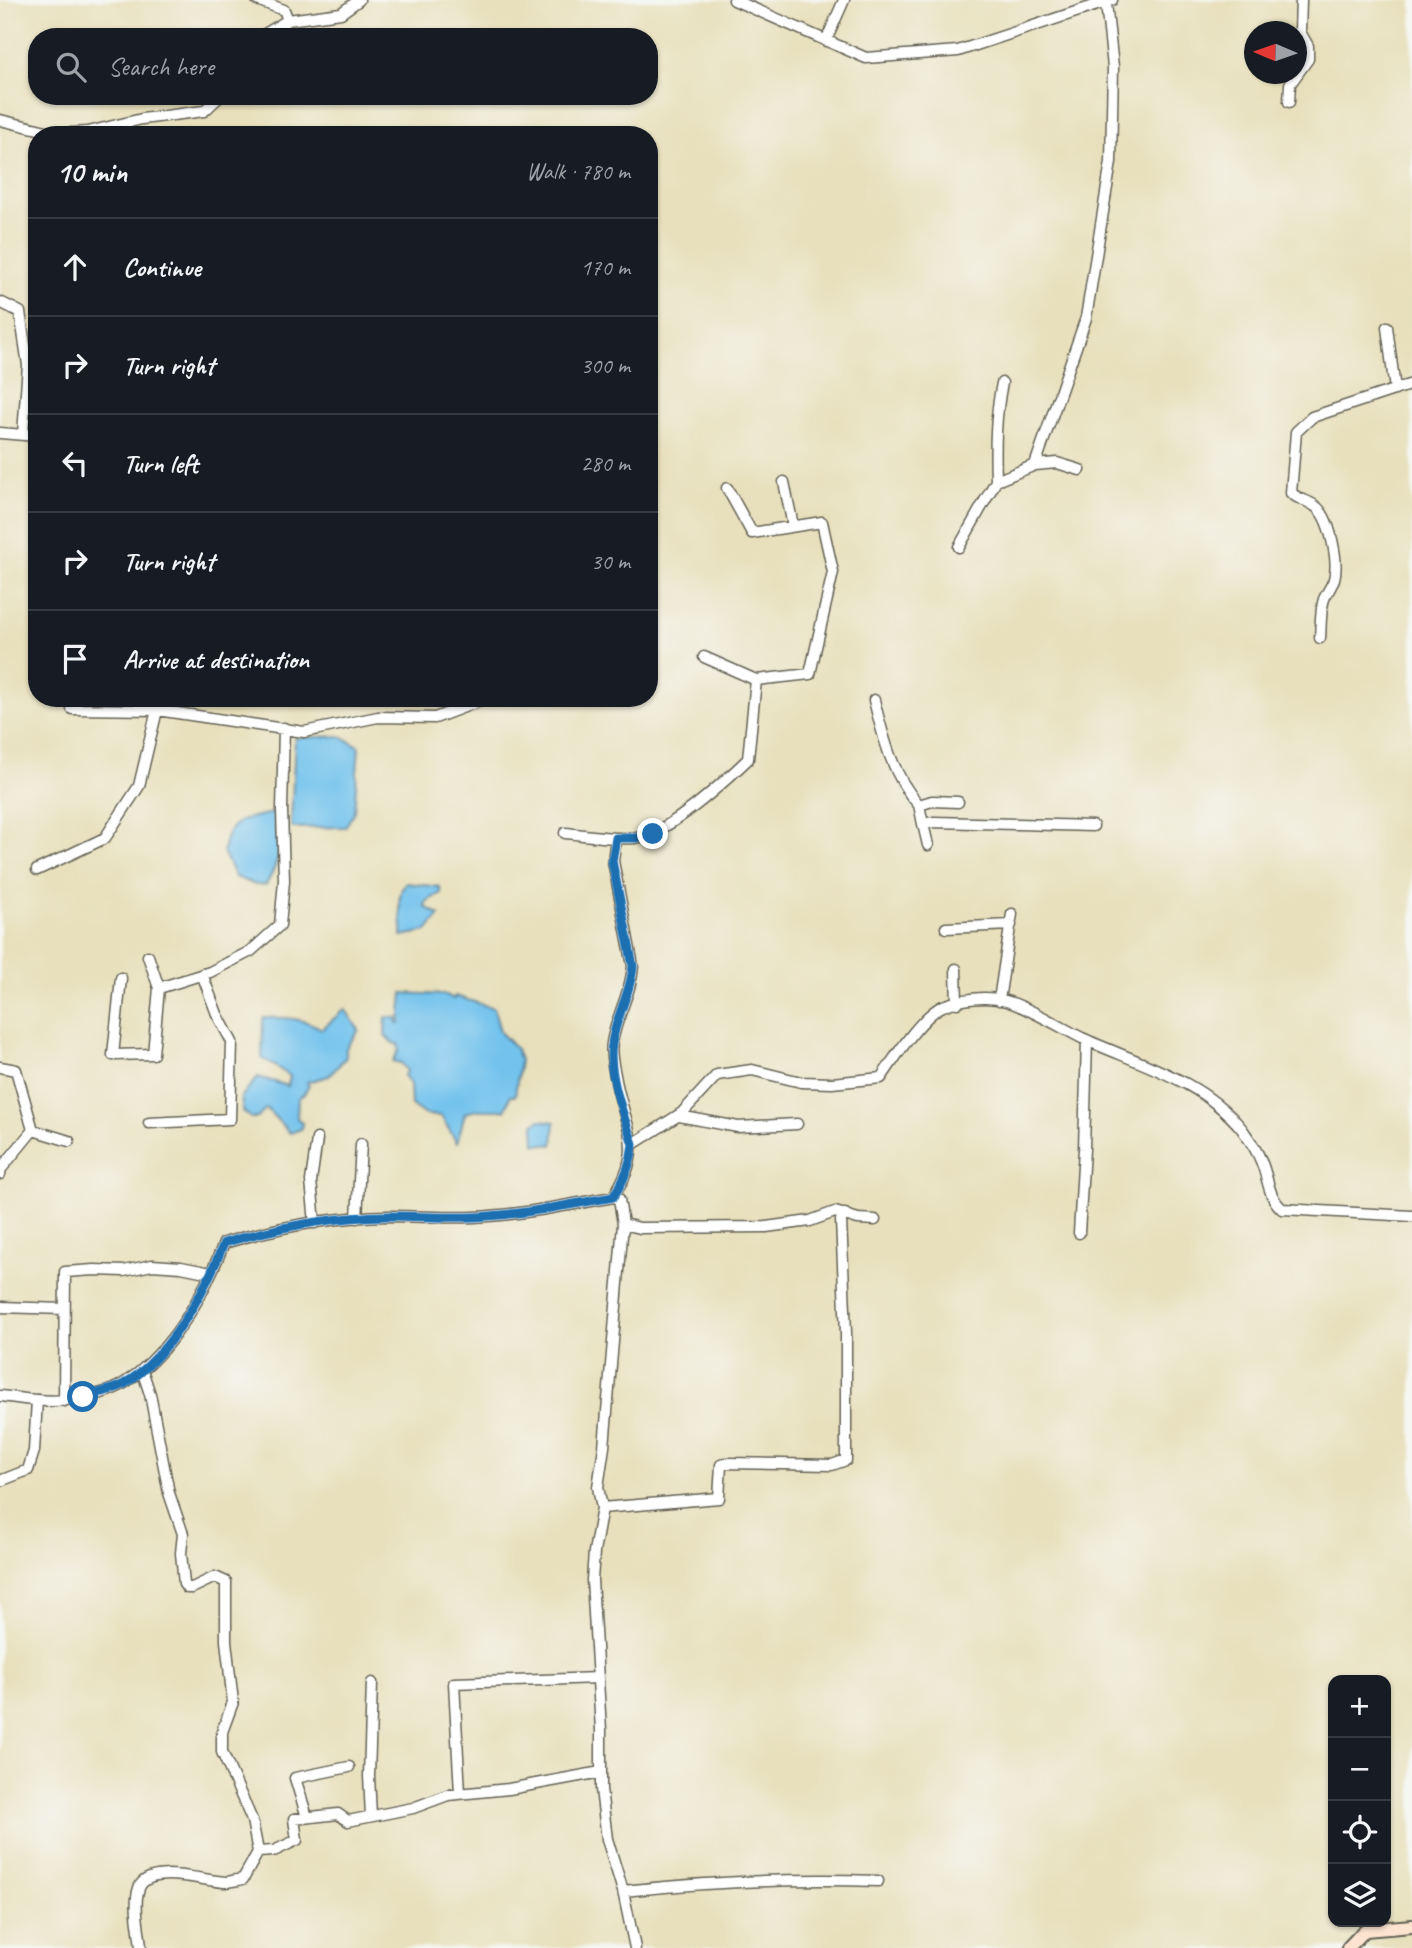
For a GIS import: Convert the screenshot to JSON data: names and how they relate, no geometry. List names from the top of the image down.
{
  "north": "left",
  "page": {
    "search": "Search here",
    "heading": ["10 min", "Walk · 780 m"],
    "list": [
      ["Continue", "170 m"],
      ["Turn right", "300 m"],
      ["Turn left", "280 m"],
      ["Turn right", "30 m"],
      "Arrive at destination"
    ],
    "map_buttons": ["+", "−"]
  }
}
